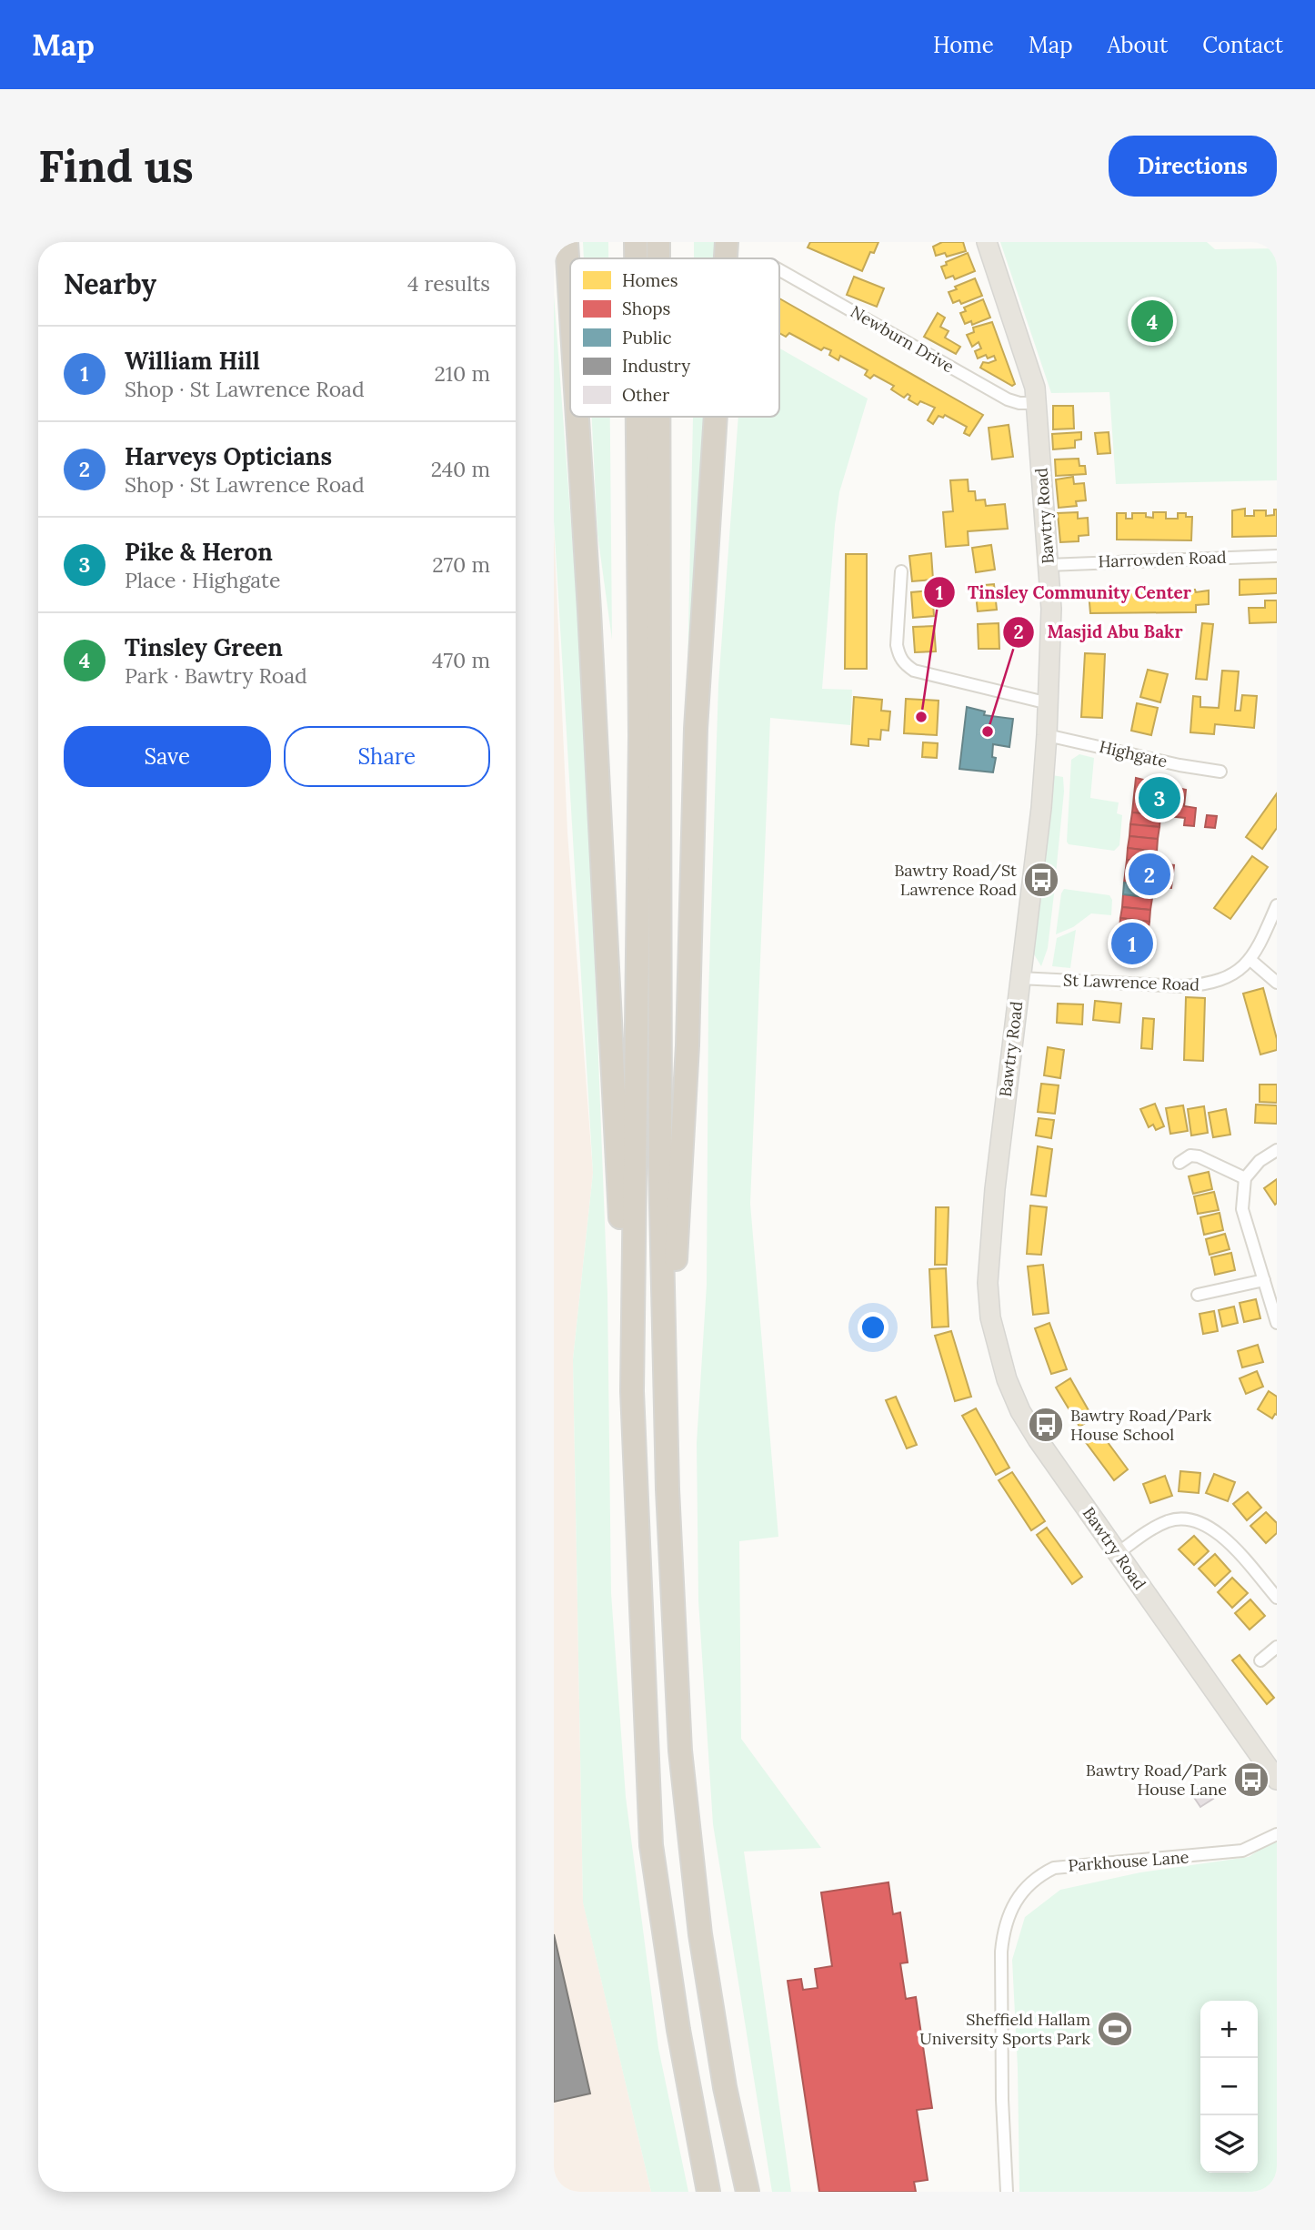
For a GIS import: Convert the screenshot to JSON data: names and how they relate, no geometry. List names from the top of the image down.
{
  "streets": {
    "main road": ["Bawtry Road"],
    "street": [
      "Newburn Drive",
      "Harrowden Road",
      "Highgate",
      "St Lawrence Road",
      "Parkhouse Lane"
    ]
  },
  "crossings": [
    ["Newburn Drive", "Bawtry Road"],
    ["Bawtry Road", "Harrowden Road"],
    ["Bawtry Road", "Highgate"],
    ["Bawtry Road", "St Lawrence Road"]
  ],
  "places": {
    "other": ["Tinsley Community Center", "Masjid Abu Bakr"],
    "bus stop": ["Bawtry Road/St Lawrence Road", "Bawtry Road/Park House School", "Bawtry Road/Park House Lane"],
    "sports": ["Sheffield Hallam University Sports Park"]
  },
  "legend": [
    "Homes",
    "Shops",
    "Public",
    "Industry",
    "Other"
  ],
  "page": {
    "header": "Map",
    "nav": [
      "Home",
      "Map",
      "About",
      "Contact"
    ],
    "buttons": [
      "Directions",
      ["Save", "Share"]
    ],
    "title": "Find us",
    "heading": ["Nearby", "4 results"],
    "pins": [
      "4",
      "3",
      "2",
      "1"
    ],
    "list": [
      {
        "mark": "1",
        "name": "William Hill",
        "note": "Shop · St Lawrence Road",
        "value": "210 m"
      },
      {
        "mark": "2",
        "name": "Harveys Opticians",
        "note": "Shop · St Lawrence Road",
        "value": "240 m"
      },
      {
        "mark": "3",
        "name": "Pike & Heron",
        "note": "Place · Highgate",
        "value": "270 m"
      },
      {
        "mark": "4",
        "name": "Tinsley Green",
        "note": "Park · Bawtry Road",
        "value": "470 m"
      }
    ],
    "map_buttons": ["+", "−"]
  }
}
